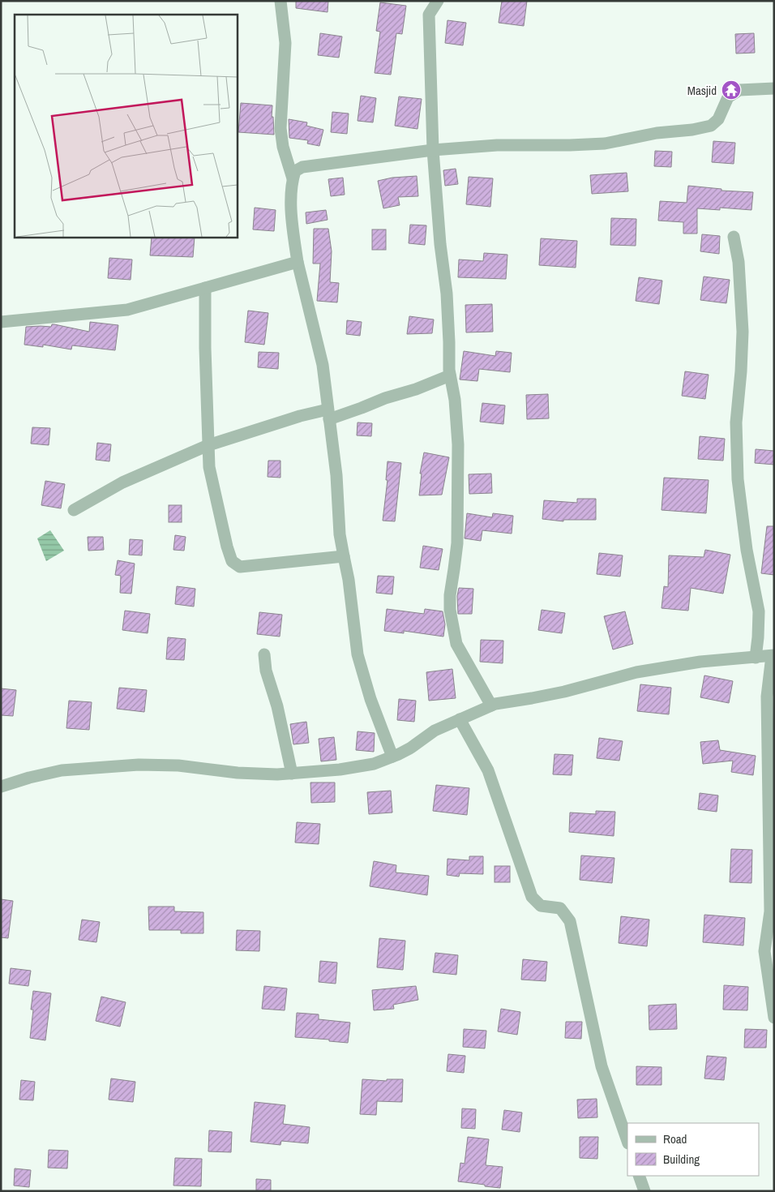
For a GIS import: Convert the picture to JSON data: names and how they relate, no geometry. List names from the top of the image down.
{
  "places": {
    "temple": ["Masjid"]
  },
  "legend": ["Road", "Building"]
}
